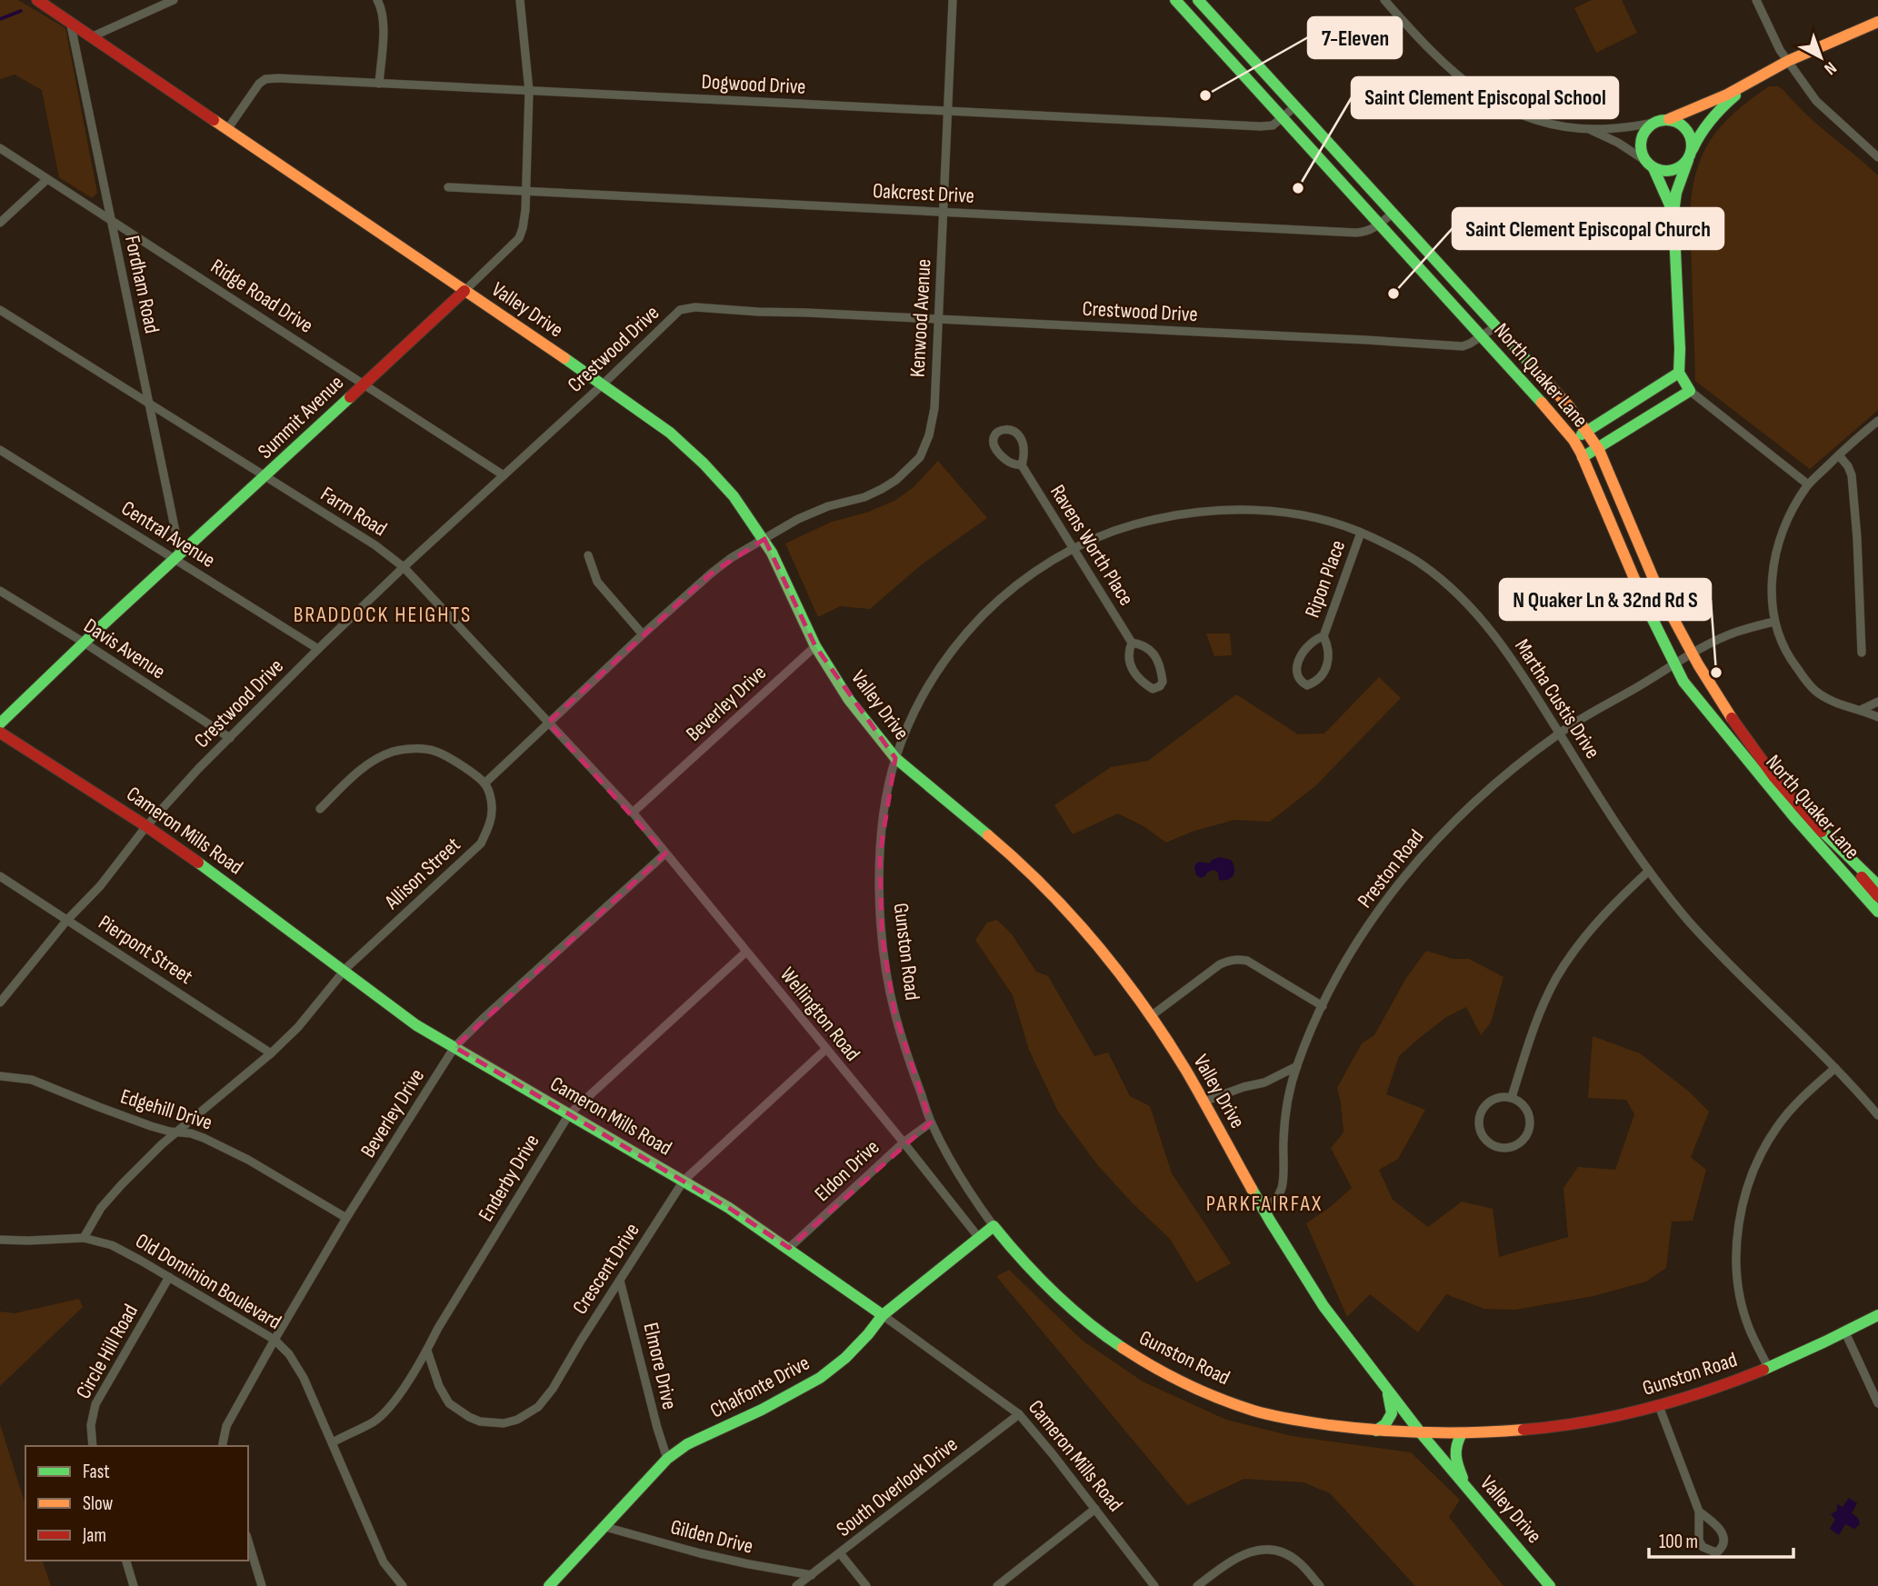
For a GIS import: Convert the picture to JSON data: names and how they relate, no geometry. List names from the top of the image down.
{
  "streets": {
    "main road": [
      "Valley Drive",
      "North Quaker Lane",
      "Summit Avenue",
      "Cameron Mills Road",
      "Gunston Road",
      "Chalfonte Drive"
    ],
    "street": [
      "Dogwood Drive",
      "Oakcrest Drive",
      "Fordham Road",
      "Ridge Road Drive",
      "Crestwood Drive",
      "Kenwood Avenue",
      "Farm Road",
      "Central Avenue",
      "Ravens Worth Place",
      "Ripon Place",
      "Davis Avenue",
      "Martha Custis Drive",
      "Beverley Drive",
      "Preston Road",
      "Allison Street",
      "Pierpont Street",
      "Wellington Road",
      "Edgehill Drive",
      "Eldon Drive",
      "Enderby Drive",
      "Crescent Drive",
      "Old Dominion Boulevard",
      "Circle Hill Road",
      "Elmore Drive",
      "South Overlook Drive",
      "Gilden Drive"
    ]
  },
  "crossings": [
    ["Dogwood Drive", "Valley Drive"],
    ["Dogwood Drive", "Kenwood Avenue"],
    ["Dogwood Drive", "North Quaker Lane"],
    ["Dogwood Drive", "Summit Avenue"],
    ["Oakcrest Drive", "Kenwood Avenue"],
    ["Oakcrest Drive", "North Quaker Lane"],
    ["Oakcrest Drive", "Summit Avenue"],
    ["Fordham Road", "Ridge Road Drive"],
    ["Fordham Road", "Valley Drive"],
    ["Fordham Road", "Summit Avenue"],
    ["Fordham Road", "Farm Road"],
    ["Fordham Road", "Central Avenue"],
    ["Ridge Road Drive", "Crestwood Drive"],
    ["Ridge Road Drive", "Summit Avenue"],
    ["Valley Drive", "Crestwood Drive"],
    ["Valley Drive", "Kenwood Avenue"],
    ["Valley Drive", "Summit Avenue"],
    ["Valley Drive", "Martha Custis Drive"],
    ["Valley Drive", "Beverley Drive"],
    ["Valley Drive", "Preston Road"],
    ["Valley Drive", "Gunston Road"],
    ["Crestwood Drive", "Kenwood Avenue"],
    ["Crestwood Drive", "North Quaker Lane"],
    ["Crestwood Drive", "Farm Road"],
    ["Crestwood Drive", "Central Avenue"],
    ["Crestwood Drive", "Davis Avenue"],
    ["Crestwood Drive", "Cameron Mills Road"],
    ["Crestwood Drive", "Pierpont Street"],
    ["North Quaker Lane", "Preston Road"],
    ["Summit Avenue", "Farm Road"],
    ["Summit Avenue", "Central Avenue"],
    ["Summit Avenue", "Davis Avenue"],
    ["Farm Road", "Beverley Drive"],
    ["Farm Road", "Wellington Road"],
    ["Ravens Worth Place", "Martha Custis Drive"],
    ["Ripon Place", "Martha Custis Drive"],
    ["Martha Custis Drive", "Preston Road"],
    ["Martha Custis Drive", "Gunston Road"],
    ["Beverley Drive", "Cameron Mills Road"],
    ["Beverley Drive", "Wellington Road"],
    ["Beverley Drive", "Edgehill Drive"],
    ["Beverley Drive", "Old Dominion Boulevard"],
    ["Cameron Mills Road", "Allison Street"],
    ["Cameron Mills Road", "Eldon Drive"],
    ["Cameron Mills Road", "Enderby Drive"],
    ["Cameron Mills Road", "Crescent Drive"],
    ["Cameron Mills Road", "Chalfonte Drive"],
    ["Cameron Mills Road", "South Overlook Drive"],
    ["Allison Street", "Pierpont Street"],
    ["Allison Street", "Edgehill Drive"],
    ["Allison Street", "Old Dominion Boulevard"],
    ["Gunston Road", "Eldon Drive"],
    ["Gunston Road", "Chalfonte Drive"],
    ["Wellington Road", "Eldon Drive"],
    ["Wellington Road", "Enderby Drive"],
    ["Wellington Road", "Crescent Drive"],
    ["Wellington Road", "Chalfonte Drive"],
    ["Enderby Drive", "Crescent Drive"],
    ["Enderby Drive", "Old Dominion Boulevard"],
    ["Crescent Drive", "Elmore Drive"],
    ["Old Dominion Boulevard", "Circle Hill Road"],
    ["Elmore Drive", "Chalfonte Drive"],
    ["Chalfonte Drive", "Gilden Drive"],
    ["South Overlook Drive", "Gilden Drive"]
  ],
  "districts": ["BRADDOCK HEIGHTS", "PARKFAIRFAX"],
  "places": [
    "7-Eleven",
    "Saint Clement Episcopal School",
    "Saint Clement Episcopal Church",
    "N Quaker Ln & 32nd Rd S"
  ],
  "legend": ["Fast", "Slow", "Jam"],
  "scale_bar": "100 m",
  "north": "bottom right"
}
